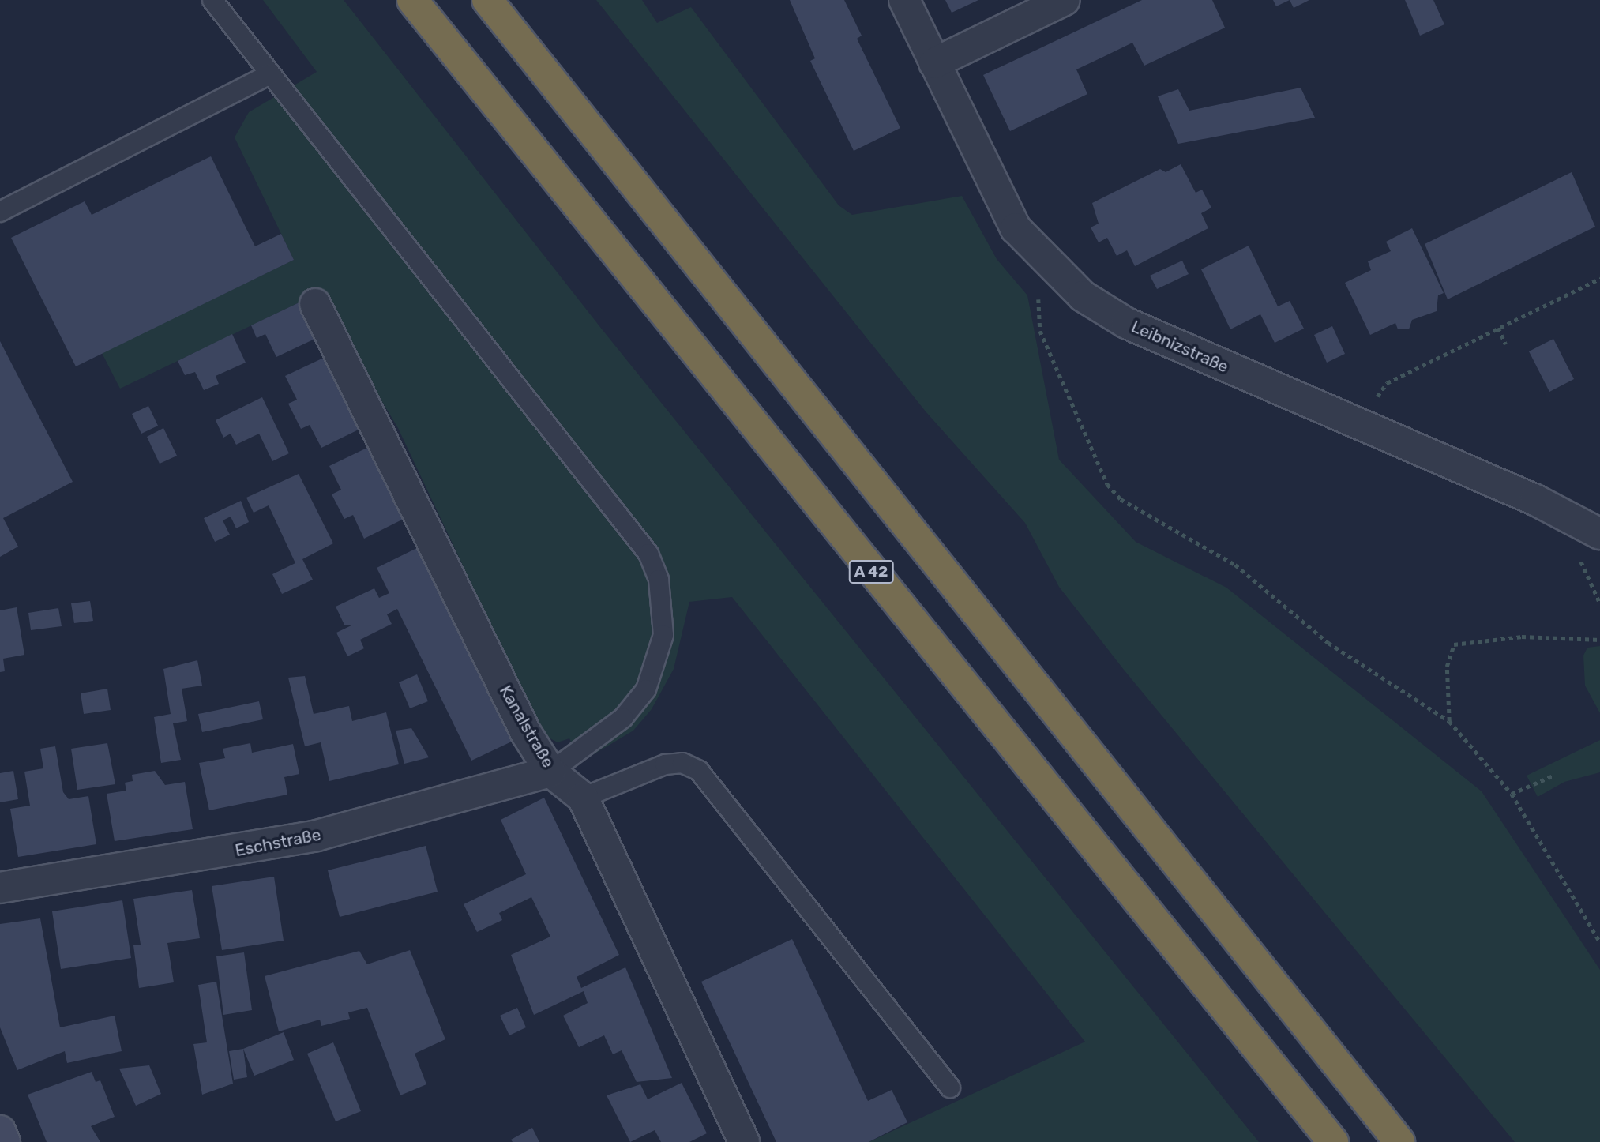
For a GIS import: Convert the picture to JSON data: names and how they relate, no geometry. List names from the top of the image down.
{
  "streets": {
    "highway": ["A 42"],
    "street": ["Leibnizstraße", "Kanalstraße", "Eschstraße"]
  },
  "crossings": [
    ["Kanalstraße", "Eschstraße"]
  ]
}
